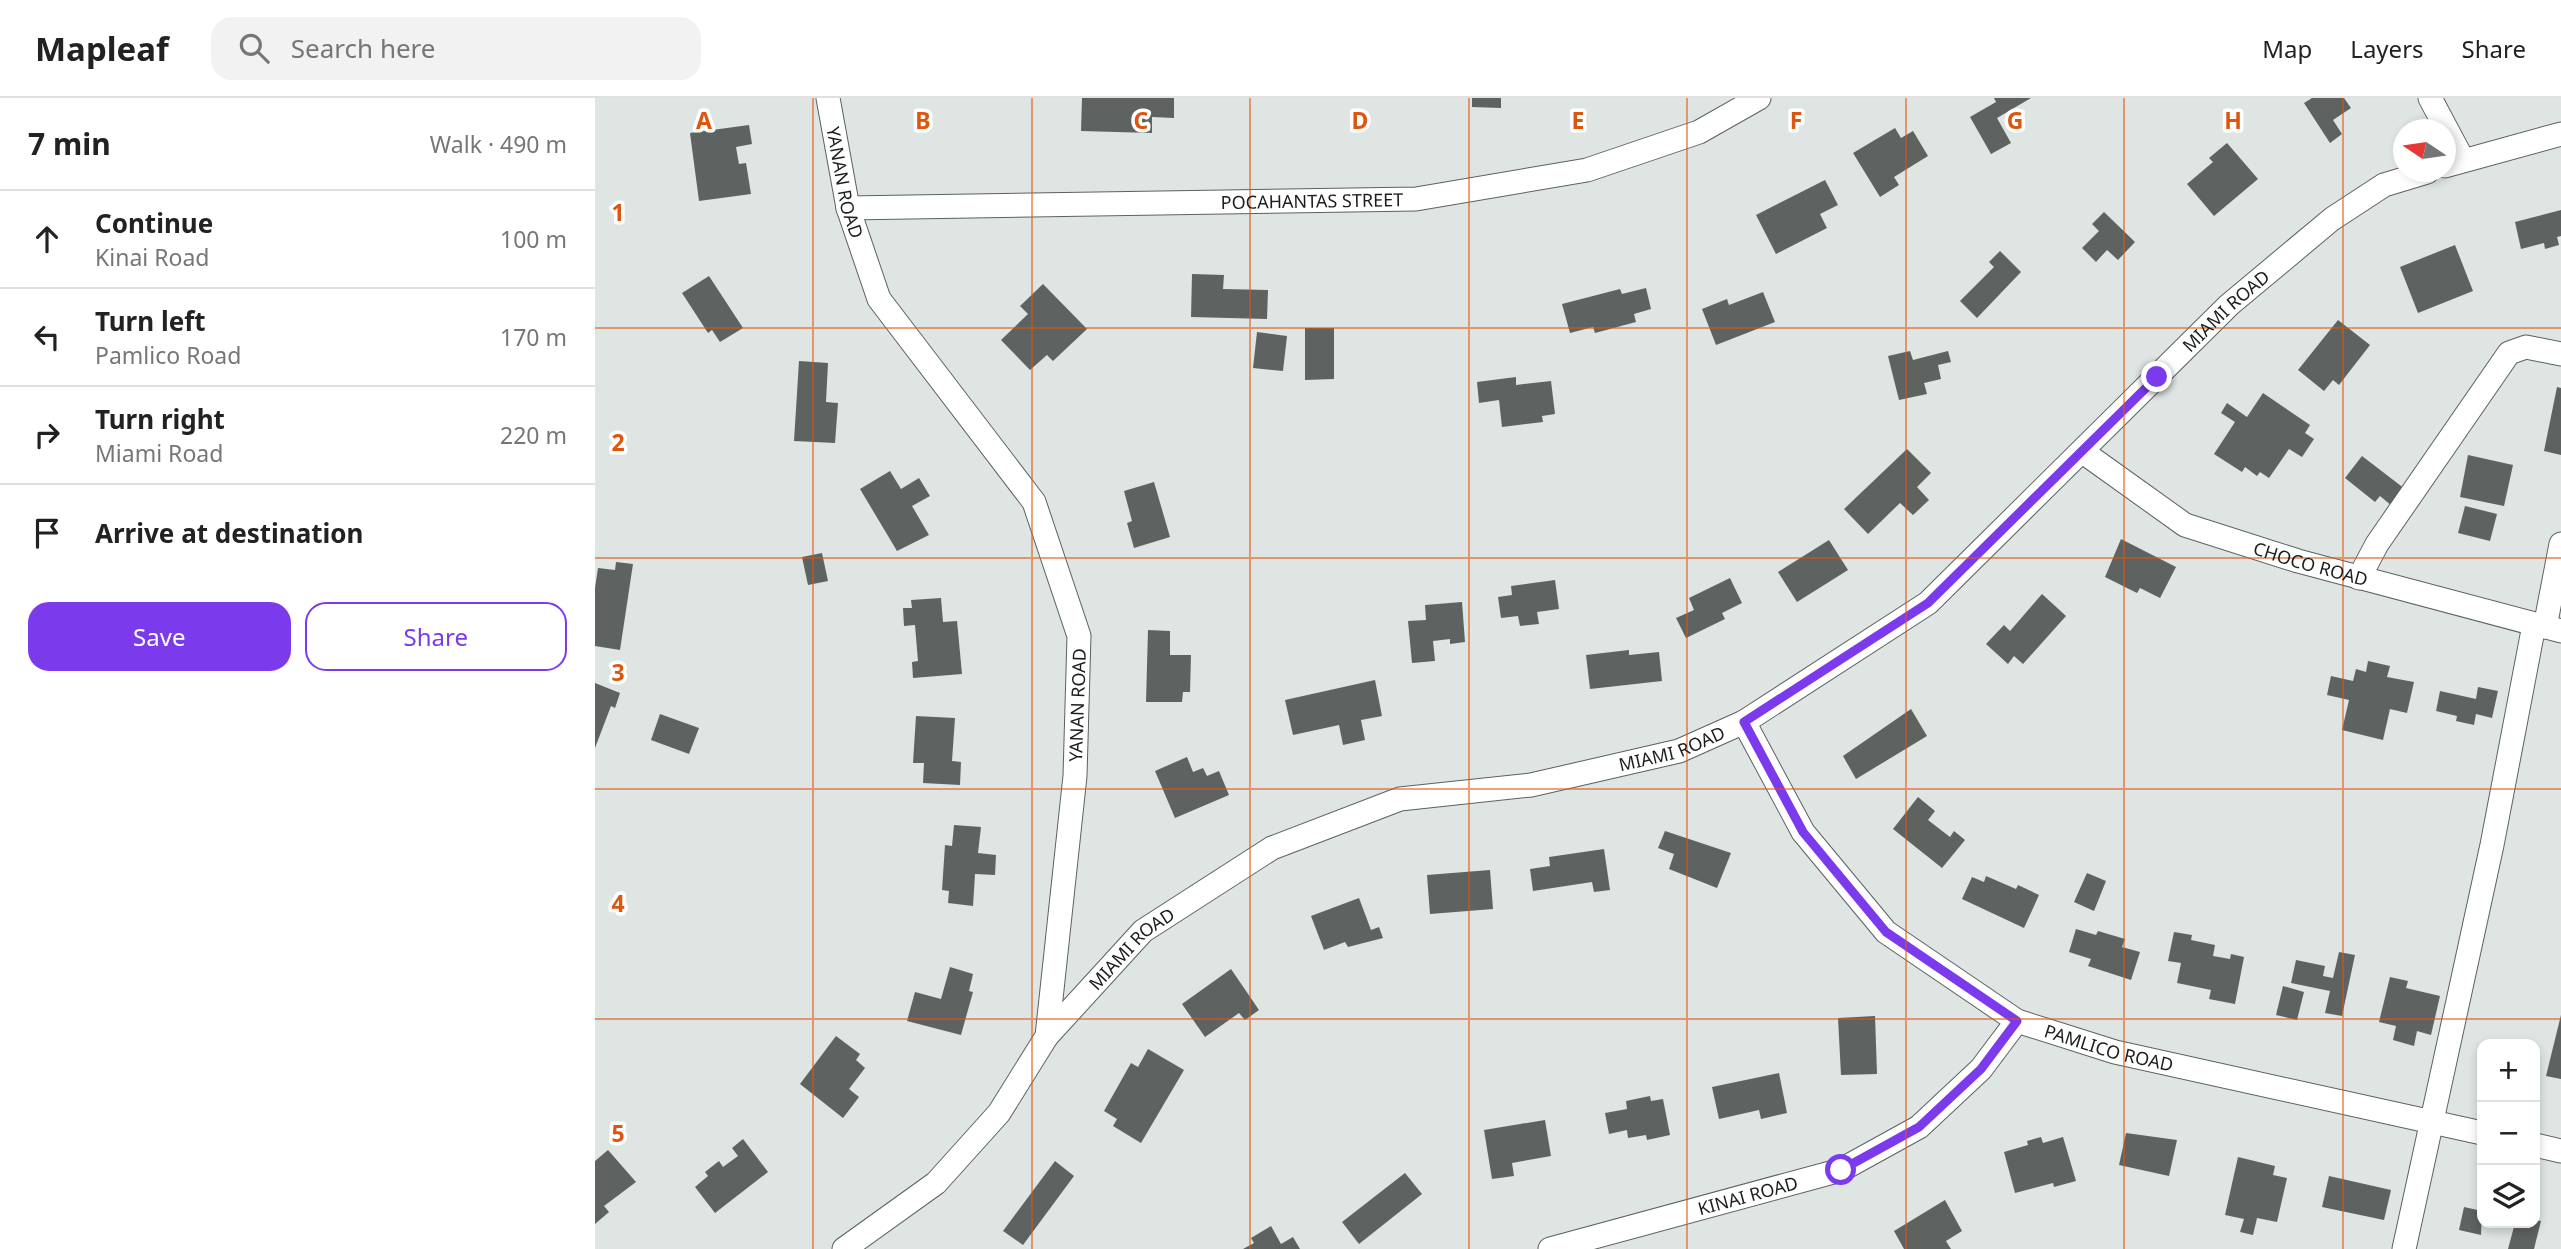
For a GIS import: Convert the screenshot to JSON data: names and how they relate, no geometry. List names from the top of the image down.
{
  "streets": {
    "street": [
      "YANAN ROAD",
      "POCAHANTAS STREET",
      "MIAMI ROAD",
      "CHOCO ROAD",
      "PAMLICO ROAD",
      "KINAI ROAD"
    ]
  },
  "crossings": [
    ["YANAN ROAD", "POCAHANTAS STREET"],
    ["YANAN ROAD", "MIAMI ROAD"],
    ["MIAMI ROAD", "CHOCO ROAD"],
    ["MIAMI ROAD", "PAMLICO ROAD"],
    ["PAMLICO ROAD", "KINAI ROAD"]
  ],
  "north": "left",
  "page": {
    "header": "Mapleaf",
    "search": "Search here",
    "nav": ["Map", "Layers", "Share"],
    "heading": ["7 min", "Walk · 490 m"],
    "list": [
      ["Continue", "Kinai Road", "100 m"],
      ["Turn left", "Pamlico Road", "170 m"],
      ["Turn right", "Miami Road", "220 m"],
      "Arrive at destination"
    ],
    "buttons": ["Save", "Share"],
    "map_buttons": ["+", "−"]
  },
  "grid": {
    "columns": [
      "A",
      "B",
      "C",
      "D",
      "E",
      "F",
      "G",
      "H"
    ],
    "rows": [
      "1",
      "2",
      "3",
      "4",
      "5"
    ]
  }
}
